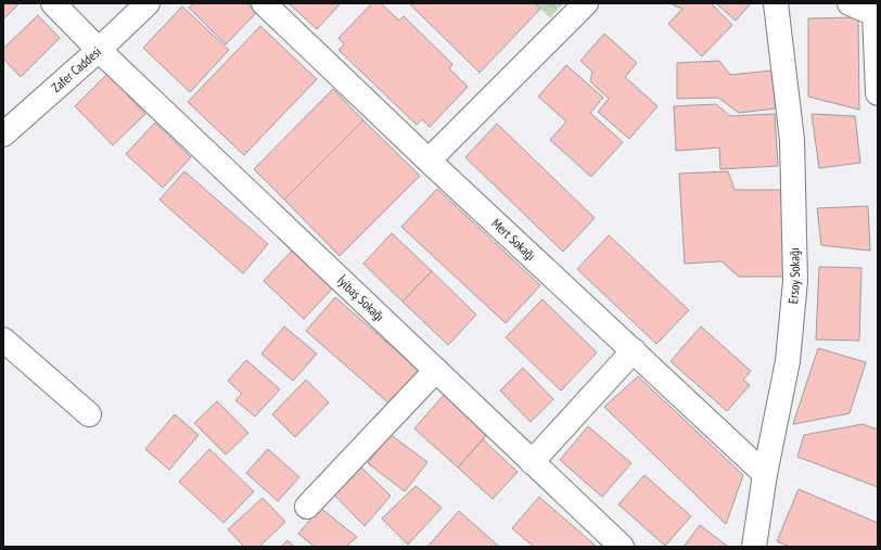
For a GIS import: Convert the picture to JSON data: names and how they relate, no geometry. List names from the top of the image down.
{
  "streets": {
    "street": [
      "Zafer Caddesi",
      "Mert Sokağı",
      "Ersoy Sokağı",
      "İyibaş Sokağı"
    ]
  },
  "crossings": [
    ["Zafer Caddesi", "İyibaş Sokağı"],
    ["Mert Sokağı", "Ersoy Sokağı"]
  ]
}
